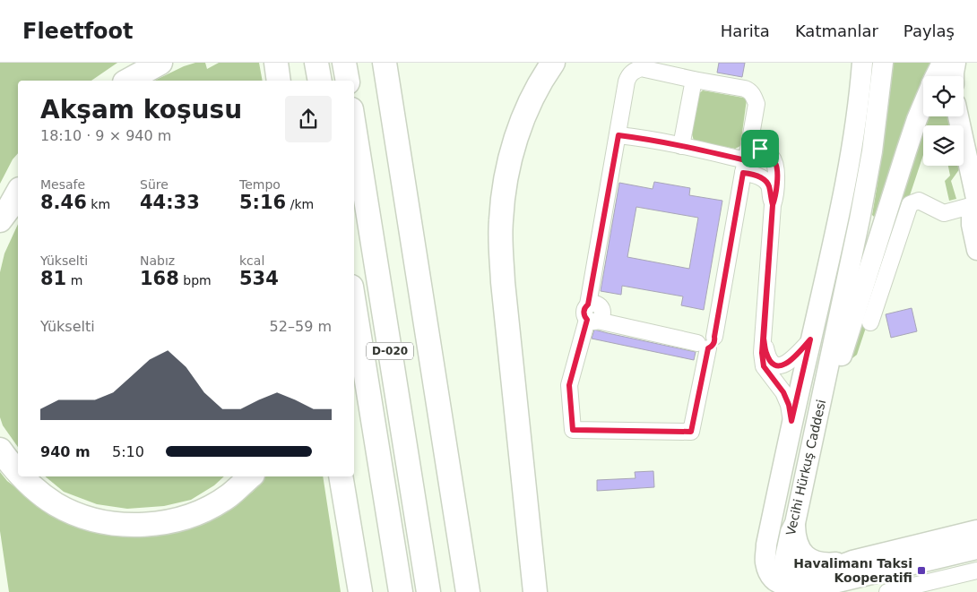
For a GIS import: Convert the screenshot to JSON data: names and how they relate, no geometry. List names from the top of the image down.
{
  "streets": {
    "highway": ["D-020"],
    "main road": ["Vecihi Hürkuş Caddesi"]
  },
  "places": {
    "transit": ["Havalimanı Taksi Kooperatifi"]
  },
  "page": {
    "header": "Fleetfoot",
    "nav": ["Harita", "Katmanlar", "Paylaş"],
    "heading": ["Akşam koşusu", "18:10 · 9 × 940 m"],
    "stats": [
      ["Mesafe", "8.46 km"],
      ["Süre", "44:33"],
      ["Tempo", "5:16 /km"],
      ["Yükselti", "81 m"],
      ["Nabız", "168 bpm"],
      ["kcal", "534"]
    ],
    "chart": ["Yükselti", "52–59 m"],
    "list": [
      {
        "name": "940 m",
        "note": "5:10"
      }
    ]
  }
}
